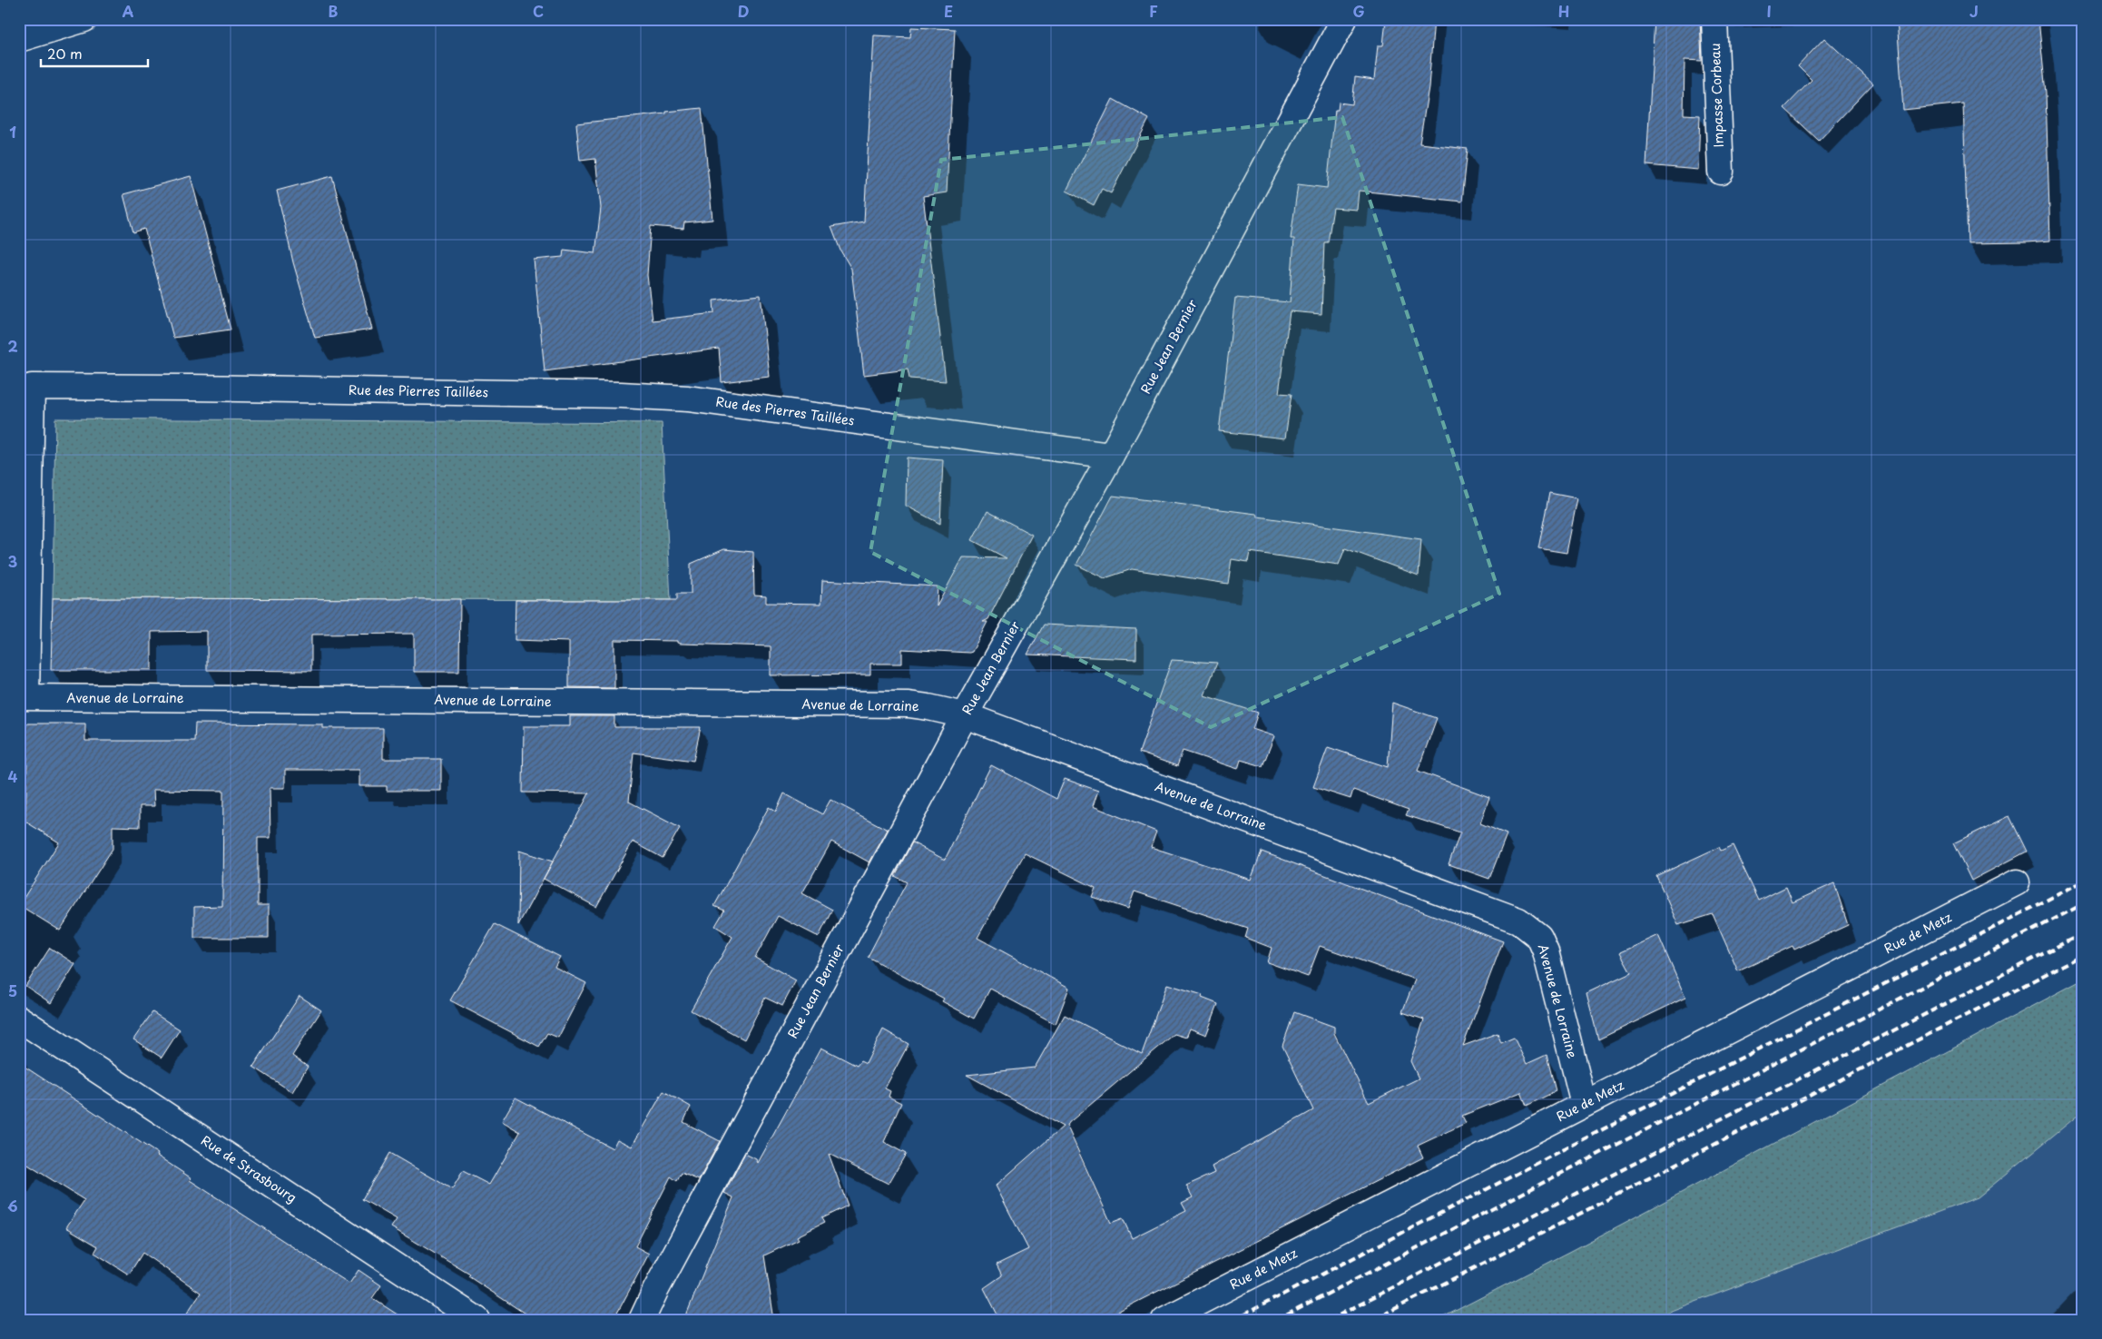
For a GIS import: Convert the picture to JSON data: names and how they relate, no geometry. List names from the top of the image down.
{
  "streets": {
    "street": [
      "Impasse Corbeau",
      "Rue Jean Bernier",
      "Rue des Pierres Taillées",
      "Avenue de Lorraine",
      "Rue de Metz",
      "Rue de Strasbourg"
    ]
  },
  "crossings": [
    ["Rue Jean Bernier", "Rue des Pierres Taillées"],
    ["Rue Jean Bernier", "Avenue de Lorraine"],
    ["Rue des Pierres Taillées", "Avenue de Lorraine"],
    ["Avenue de Lorraine", "Rue de Metz"]
  ],
  "scale_bar": "20 m",
  "grid": {
    "columns": [
      "A",
      "B",
      "C",
      "D",
      "E",
      "F",
      "G",
      "H",
      "I",
      "J"
    ],
    "rows": [
      "1",
      "2",
      "3",
      "4",
      "5",
      "6"
    ]
  }
}
